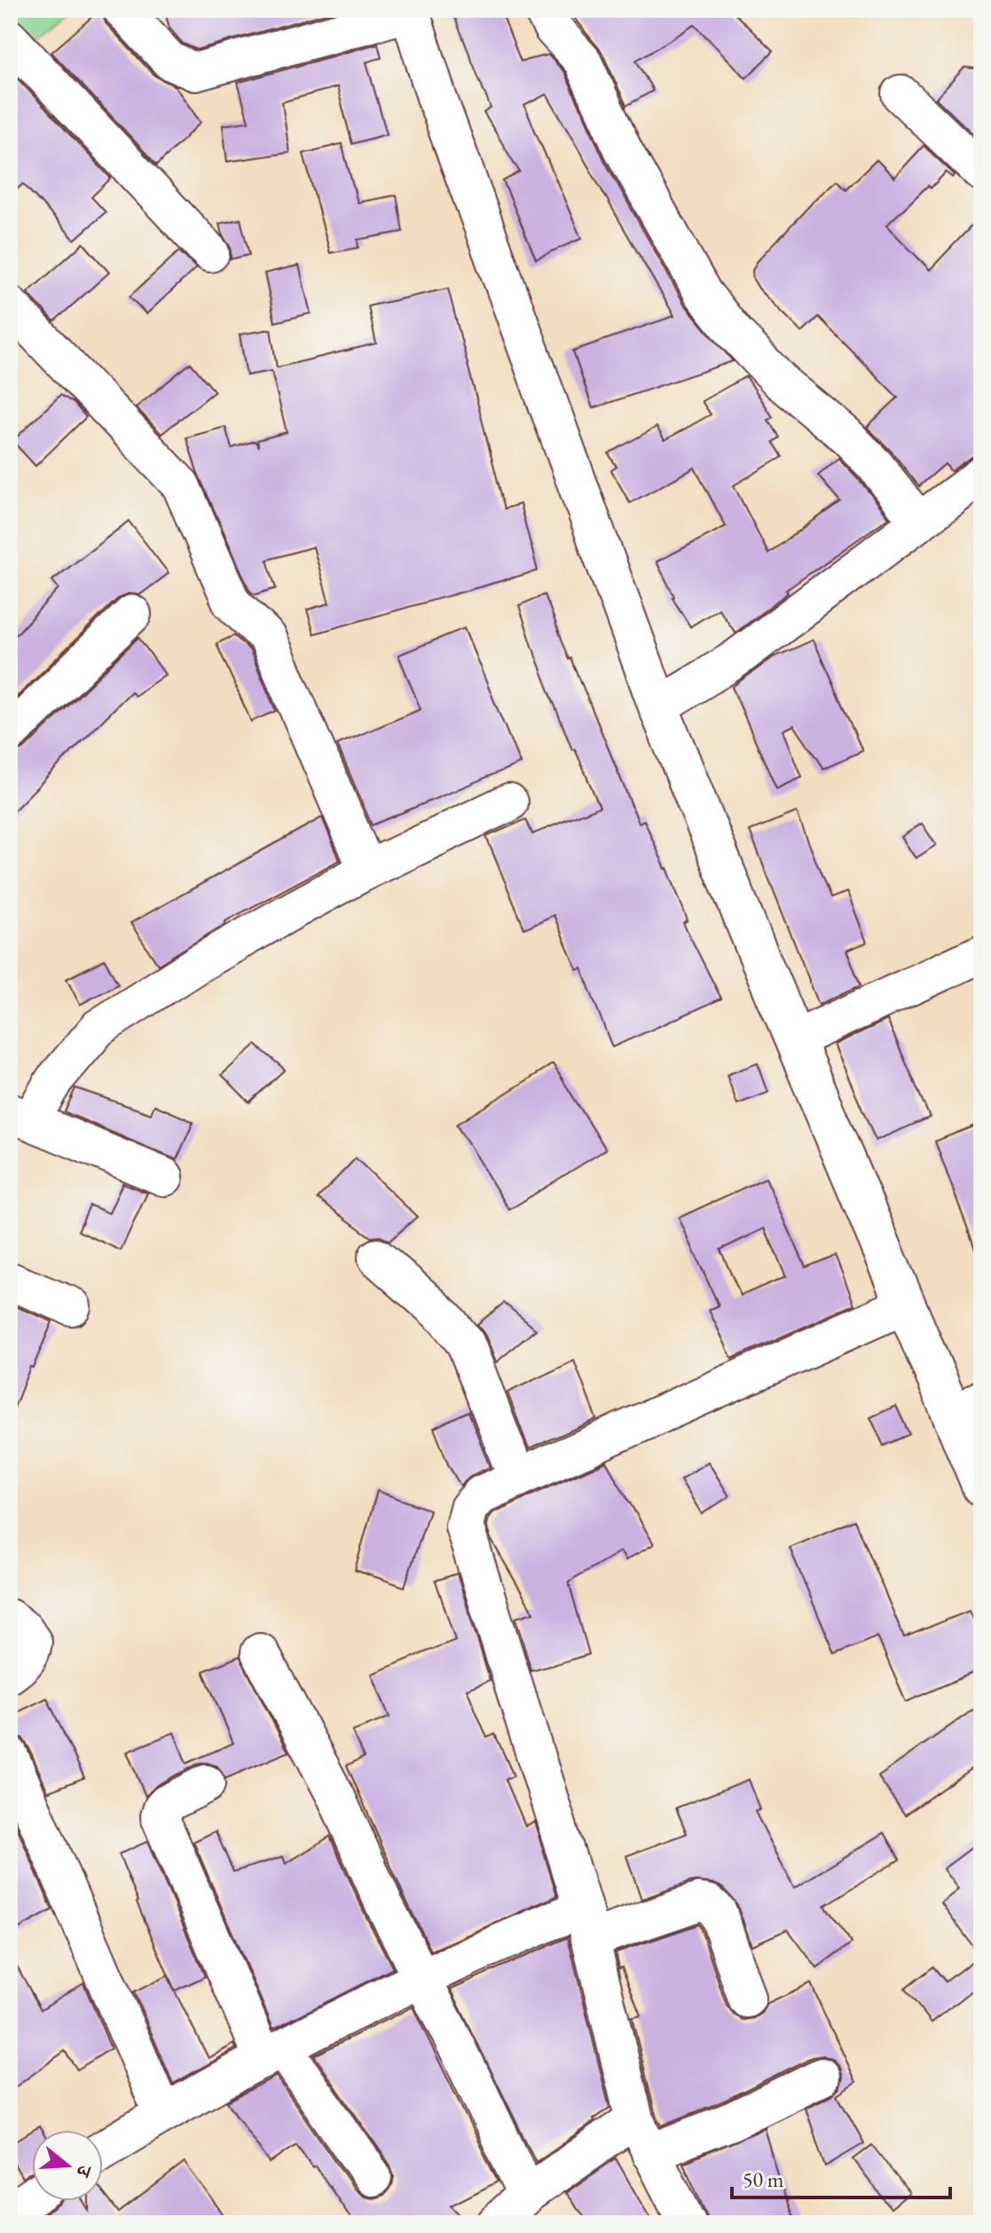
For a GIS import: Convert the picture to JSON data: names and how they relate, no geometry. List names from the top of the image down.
{
  "scale_bar": "50 m",
  "north": "right"
}
